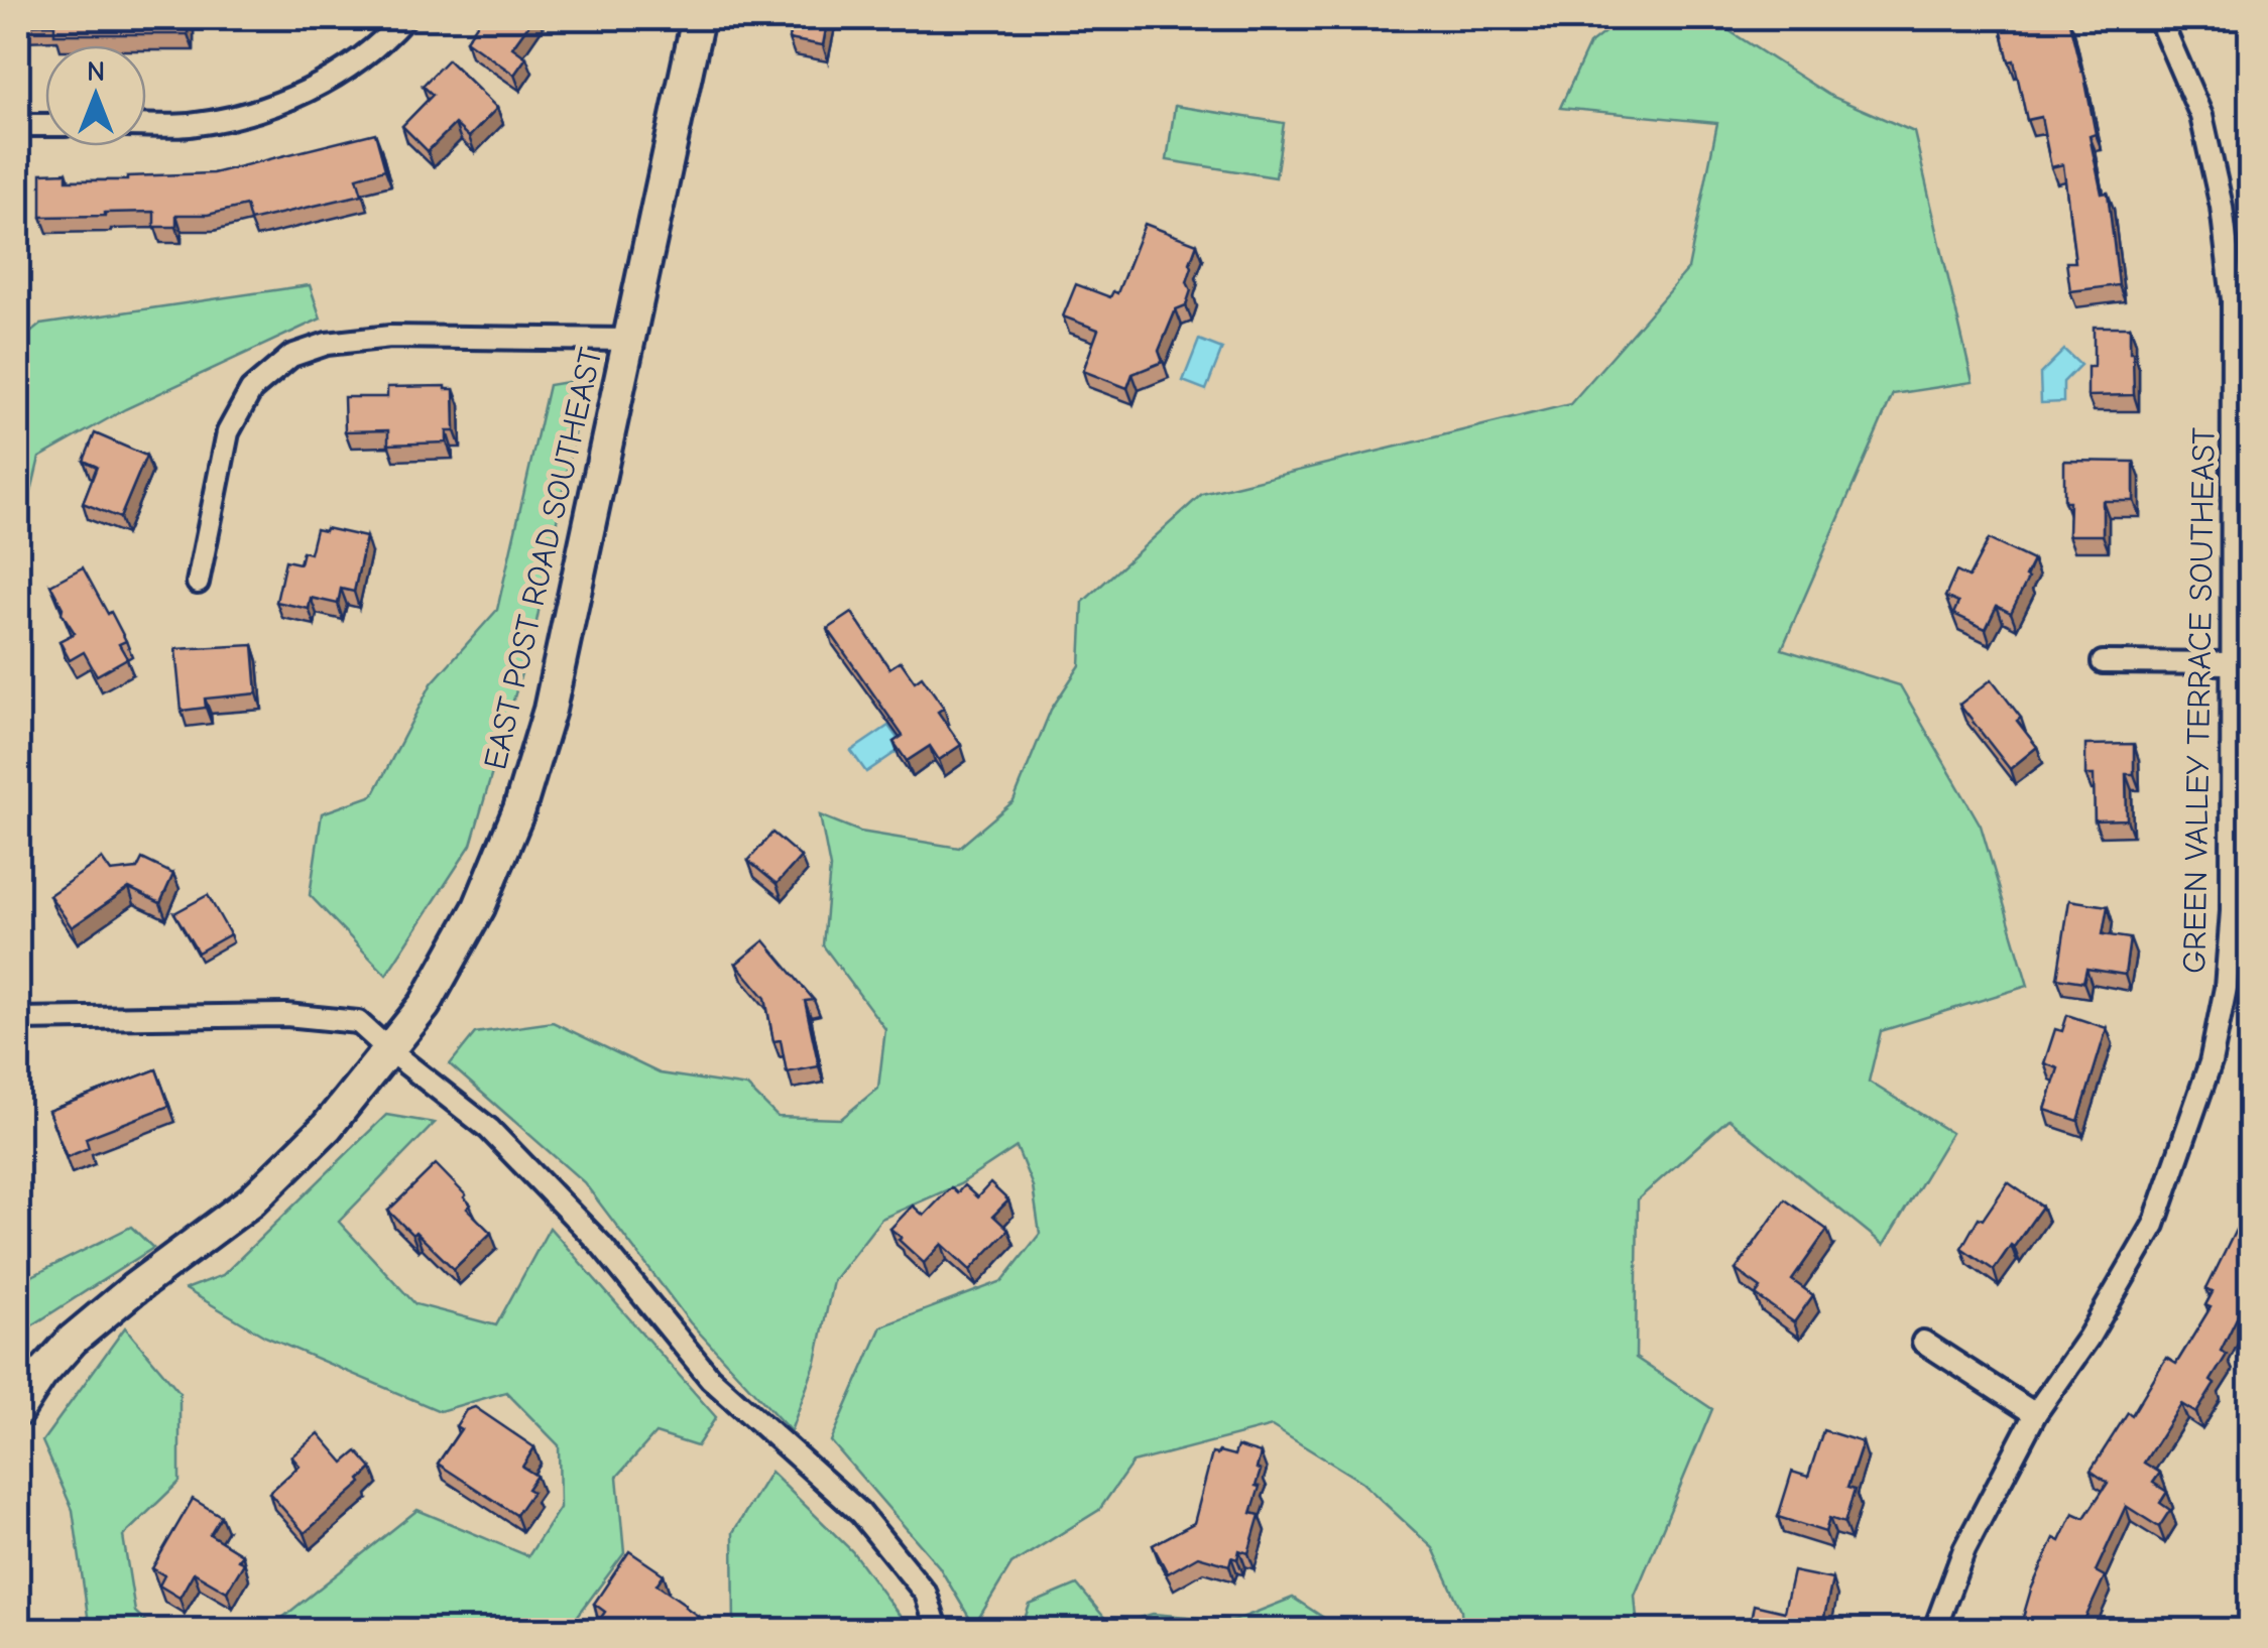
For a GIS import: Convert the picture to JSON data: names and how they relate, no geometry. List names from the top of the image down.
{
  "streets": {
    "main road": ["EAST POST ROAD SOUTHEAST"],
    "street": ["GREEN VALLEY TERRACE SOUTHEAST"]
  },
  "north": "top"
}
